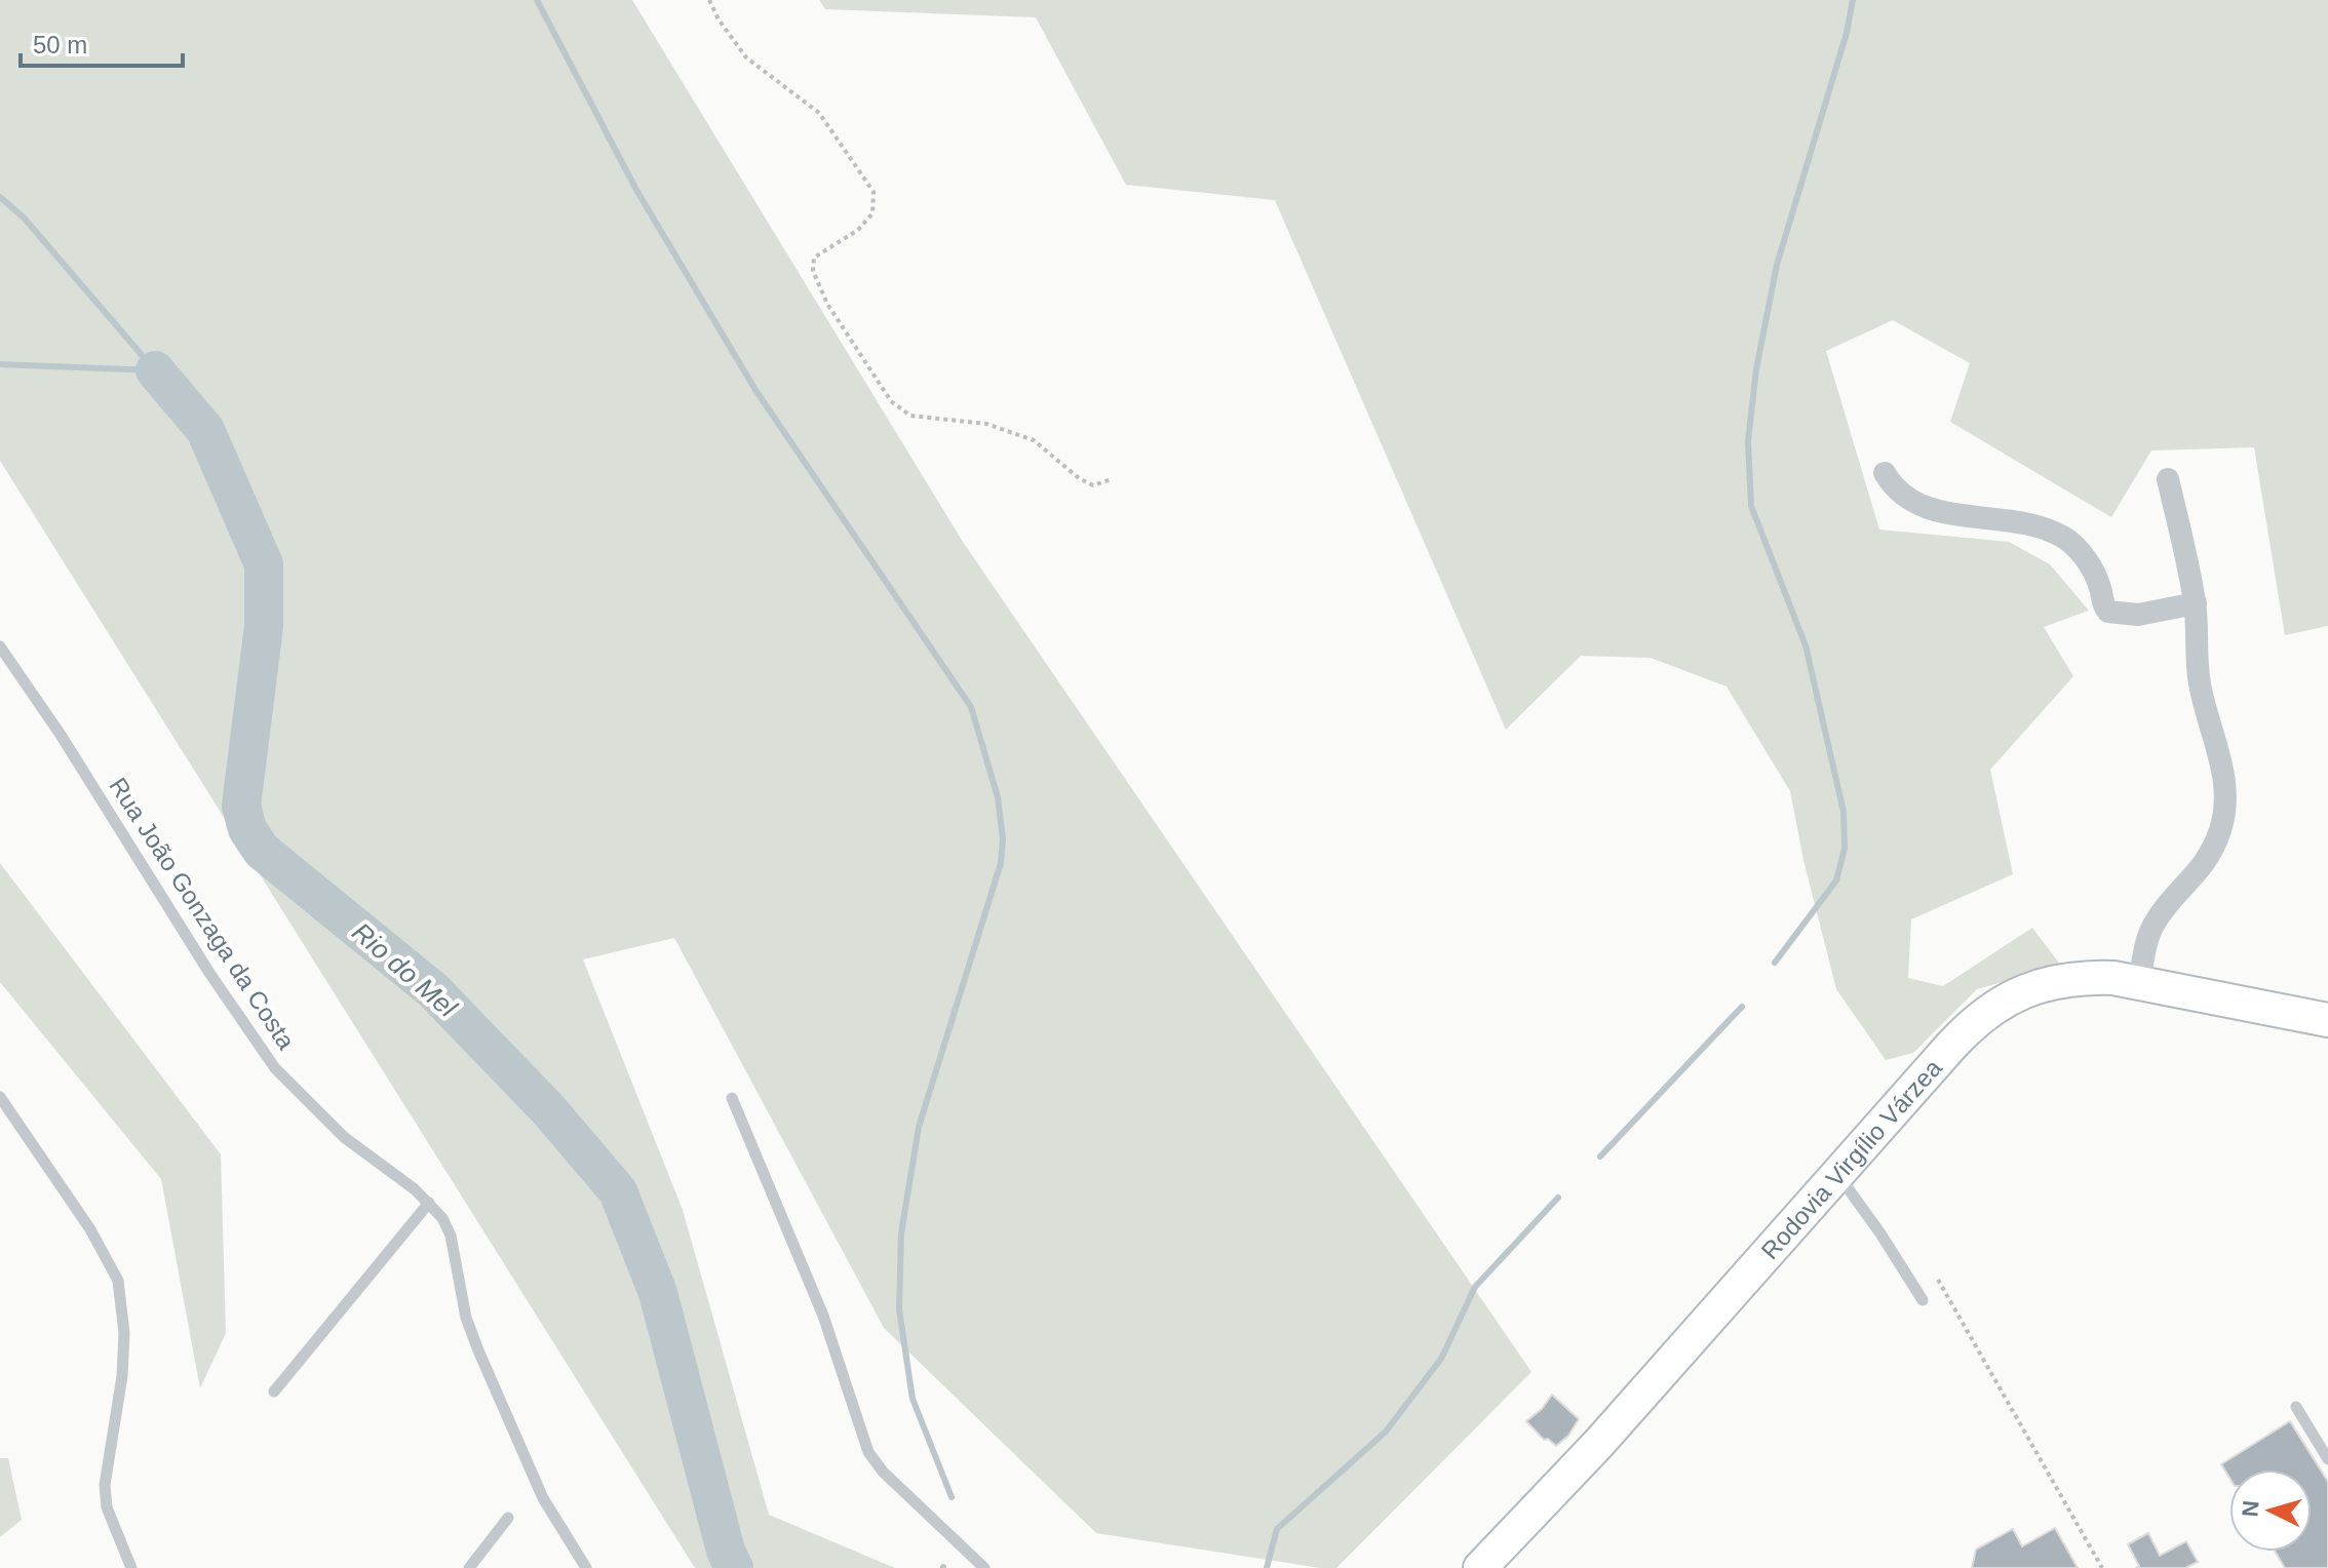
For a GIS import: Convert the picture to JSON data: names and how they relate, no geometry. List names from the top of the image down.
{
  "streets": {
    "main road": ["Rodovia Virgílio Várzea"],
    "lane": ["Rua João Gonzaga da Costa"]
  },
  "water": ["Rio do Mel"],
  "scale_bar": "50 m",
  "north": "left"
}
